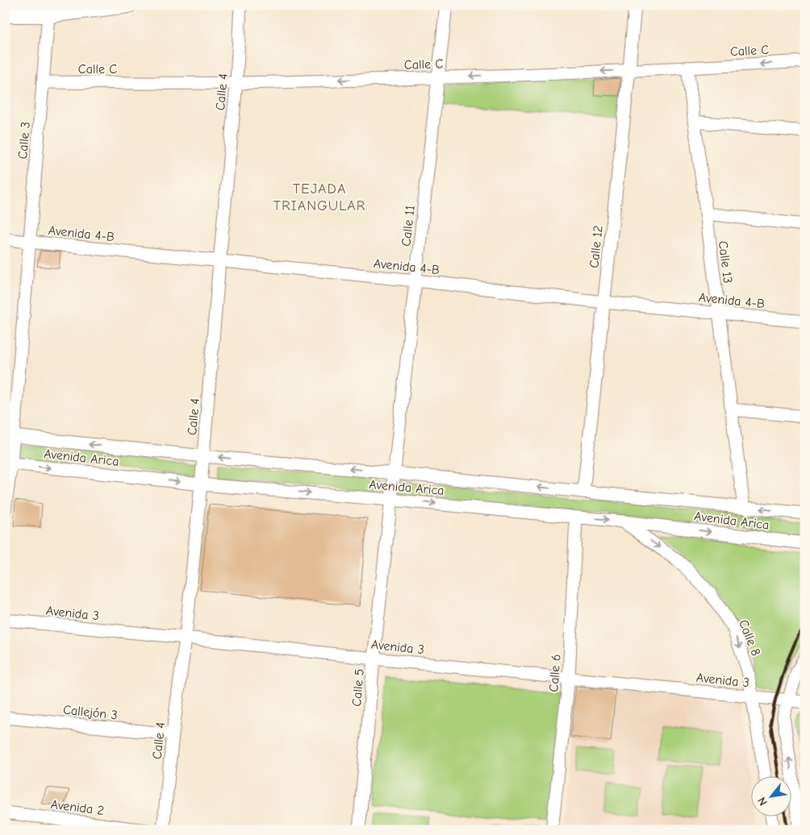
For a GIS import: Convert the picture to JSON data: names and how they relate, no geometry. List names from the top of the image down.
{
  "streets": {
    "street": [
      "Calle C",
      "Calle 4",
      "Calle 3",
      "Calle 11",
      "Avenida 4-B",
      "Calle 12",
      "Calle 13",
      "Avenida Arica",
      "Avenida 3",
      "Calle 8",
      "Calle 6",
      "Calle 5",
      "Callejón 3",
      "Avenida 2"
    ]
  },
  "crossings": [
    ["Calle C", "Calle 4"],
    ["Calle C", "Calle 3"],
    ["Calle C", "Calle 11"],
    ["Calle C", "Calle 12"],
    ["Calle C", "Calle 13"],
    ["Calle 4", "Avenida 4-B"],
    ["Calle 4", "Avenida Arica"],
    ["Calle 4", "Avenida 3"],
    ["Calle 4", "Callejón 3"],
    ["Calle 3", "Avenida 4-B"],
    ["Calle 3", "Avenida Arica"],
    ["Calle 11", "Avenida 4-B"],
    ["Calle 11", "Avenida Arica"],
    ["Calle 11", "Calle 5"],
    ["Avenida 4-B", "Calle 12"],
    ["Avenida 4-B", "Calle 13"],
    ["Calle 12", "Avenida Arica"],
    ["Calle 13", "Avenida Arica"],
    ["Avenida Arica", "Calle 8"],
    ["Avenida Arica", "Calle 6"],
    ["Avenida Arica", "Calle 5"],
    ["Avenida 3", "Calle 8"],
    ["Avenida 3", "Calle 6"],
    ["Avenida 3", "Calle 5"]
  ],
  "one_way": ["Calle C", "Calle 8"],
  "districts": ["TEJADA TRIANGULAR"],
  "north": "bottom left"
}
